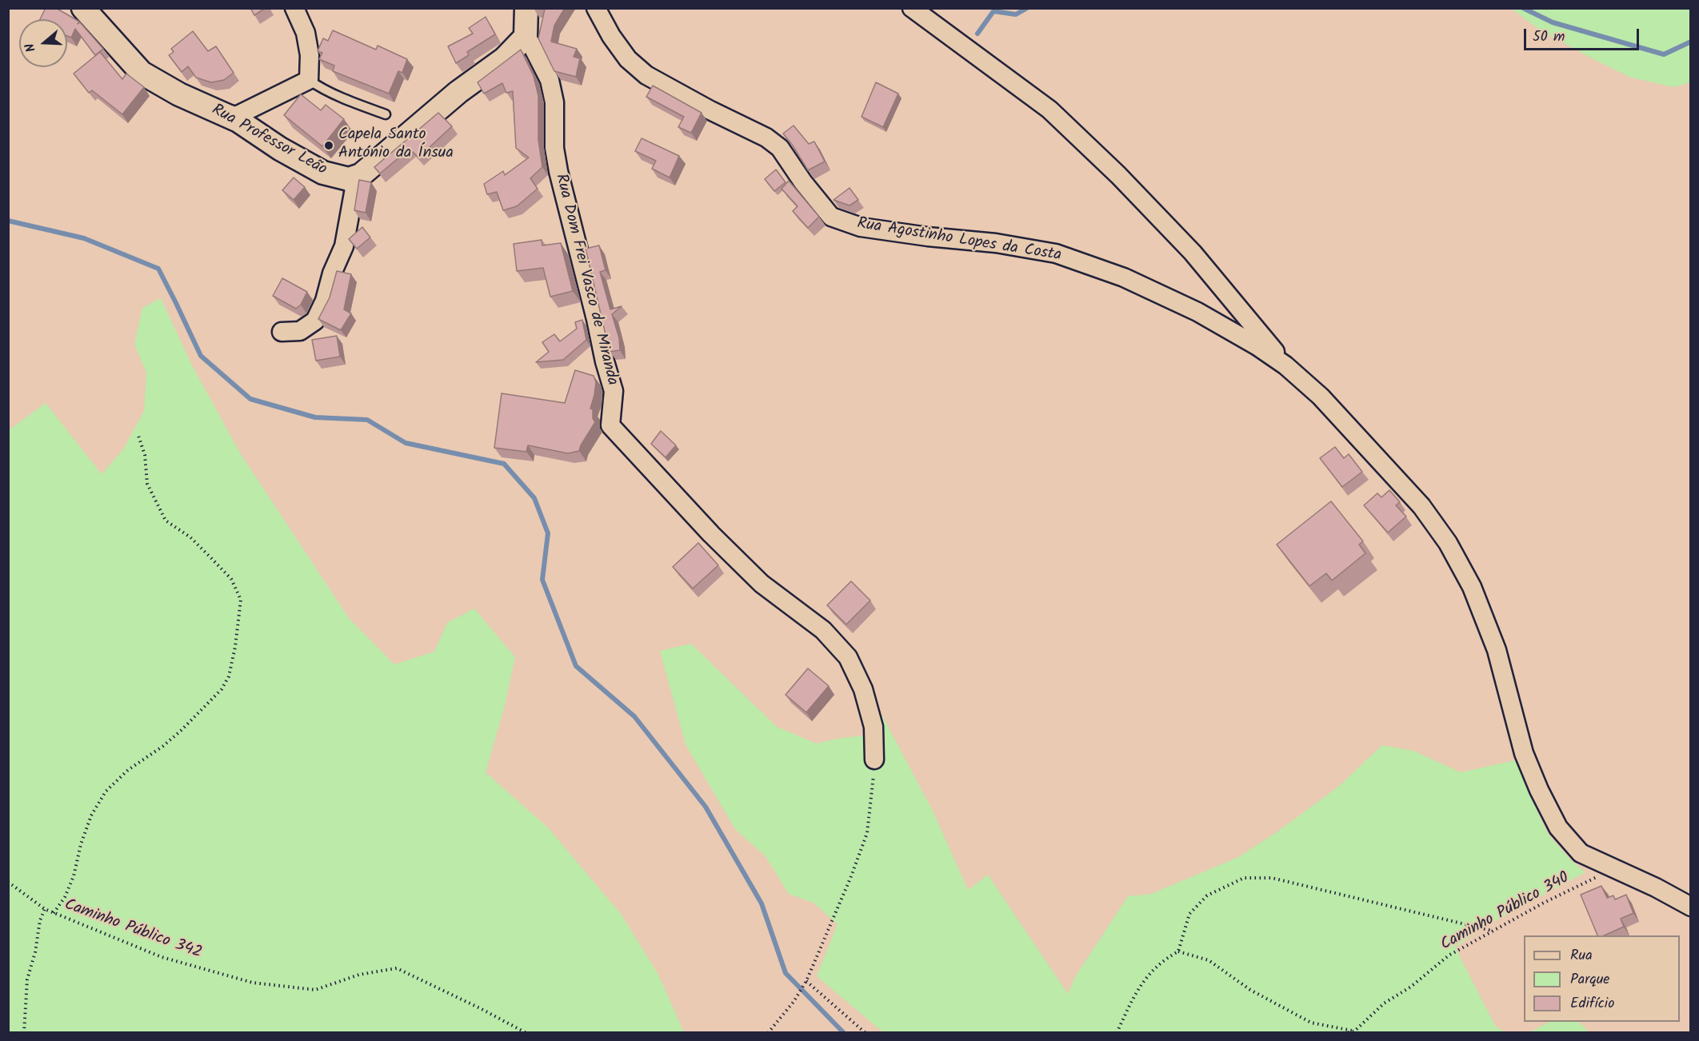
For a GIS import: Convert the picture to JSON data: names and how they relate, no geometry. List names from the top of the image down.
{
  "streets": {
    "street": ["Rua Professor Leão", "Rua Agostinho Lopes da Costa", "Rua Dom Frei Vasco de Miranda"],
    "path": ["Caminho Público 340", "Caminho Público 342"]
  },
  "crossings": [
    ["Rua Agostinho Lopes da Costa", "Caminho Público 340"]
  ],
  "places": ["Capela Santo António da Ínsua"],
  "legend": ["Rua", "Parque", "Edifício"],
  "scale_bar": "50 m",
  "north": "left"
}
